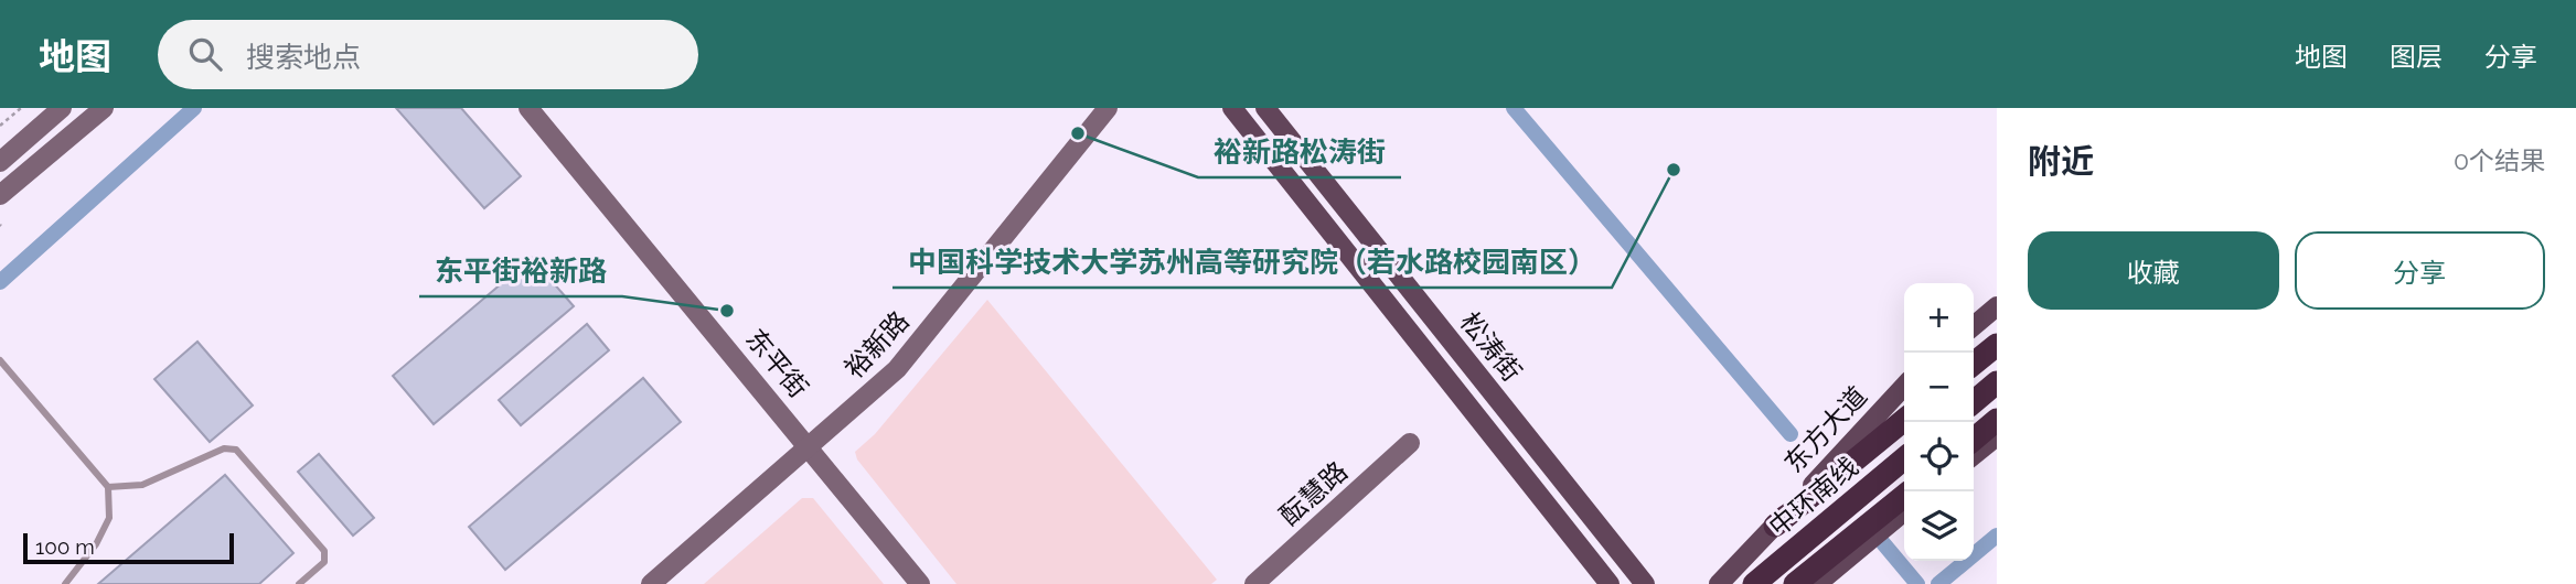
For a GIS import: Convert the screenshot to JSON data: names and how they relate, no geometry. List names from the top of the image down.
{
  "streets": {
    "highway": ["中环南线"],
    "main road": ["松涛街", "东方大道"],
    "street": ["裕新路", "东平街", "酝慧路"]
  },
  "crossings": [
    ["裕新路", "东平街"]
  ],
  "places": ["裕新路松涛街", "中国科学技术大学苏州高等研究院（若水路校园南区）", "东平街裕新路"],
  "scale_bar": "100 m",
  "page": {
    "header": "地图",
    "search": "搜索地点",
    "nav": ["地图", "图层", "分享"],
    "heading": ["附近", "0个结果"],
    "buttons": ["收藏", "分享"],
    "map_buttons": ["+", "−"],
    "scale": "100 m"
  }
}
